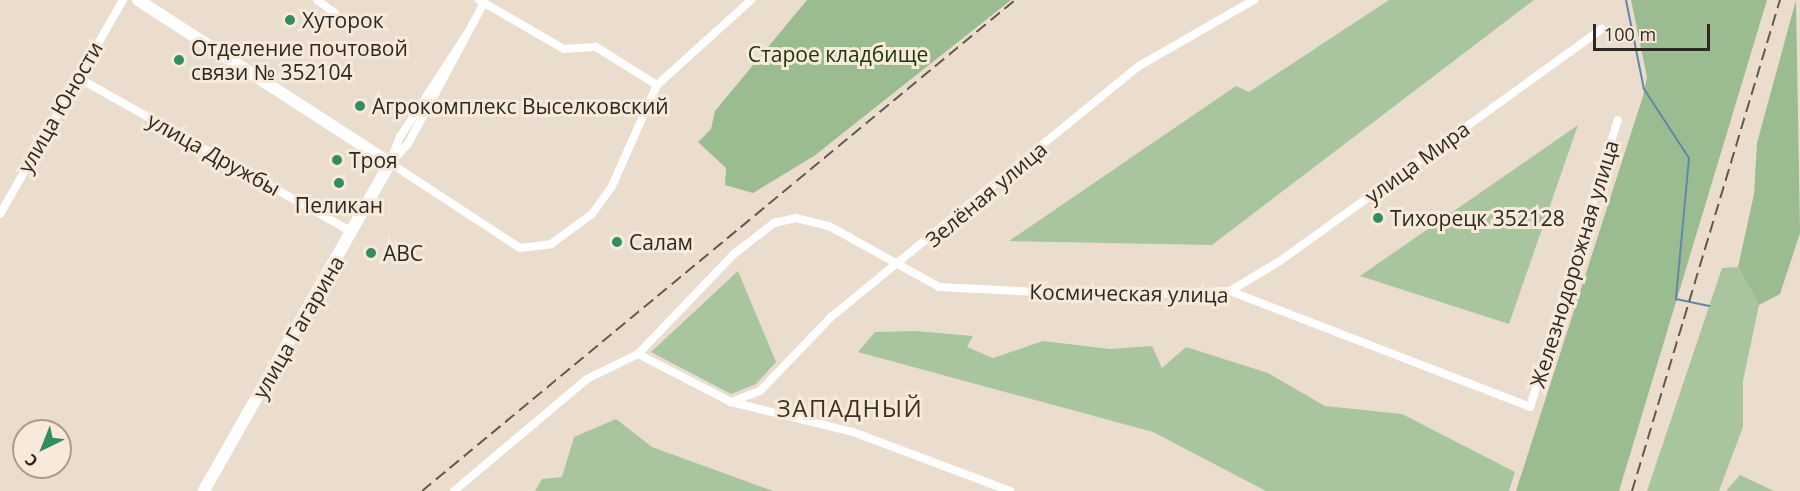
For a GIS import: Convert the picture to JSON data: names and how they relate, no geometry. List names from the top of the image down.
{
  "streets": {
    "main road": ["улица Гагарина"],
    "street": [
      "улица Юности",
      "улица Дружбы",
      "улица Мира",
      "Зелёная улица",
      "Железнодорожная улица",
      "Космическая улица"
    ]
  },
  "crossings": [
    ["улица Юности", "улица Дружбы"],
    ["улица Дружбы", "улица Гагарина"],
    ["улица Мира", "Космическая улица"],
    ["Зелёная улица", "Космическая улица"],
    ["Железнодорожная улица", "Космическая улица"]
  ],
  "districts": ["ЗАПАДНЫЙ"],
  "parks": ["Старое кладбище"],
  "places": [
    "Хуторок",
    "Отделение почтовой связи № 352104",
    "Агрокомплекс Выселковский",
    "Троя",
    "Пеликан",
    "Тихорецк 352128",
    "Салам",
    "ABC"
  ],
  "scale_bar": "100 m",
  "north": "bottom left"
}
